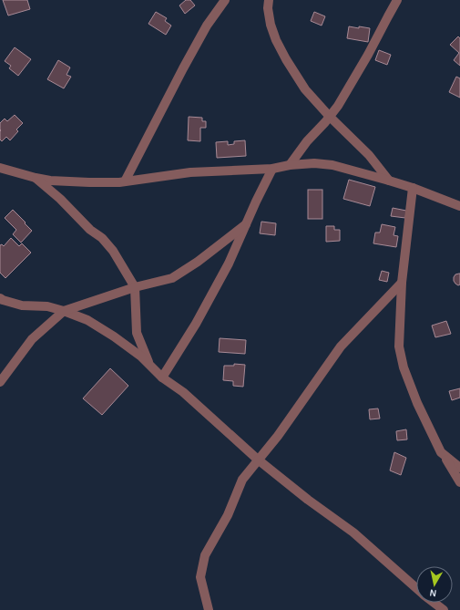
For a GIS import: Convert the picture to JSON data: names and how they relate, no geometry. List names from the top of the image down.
{
  "north": "bottom"
}
